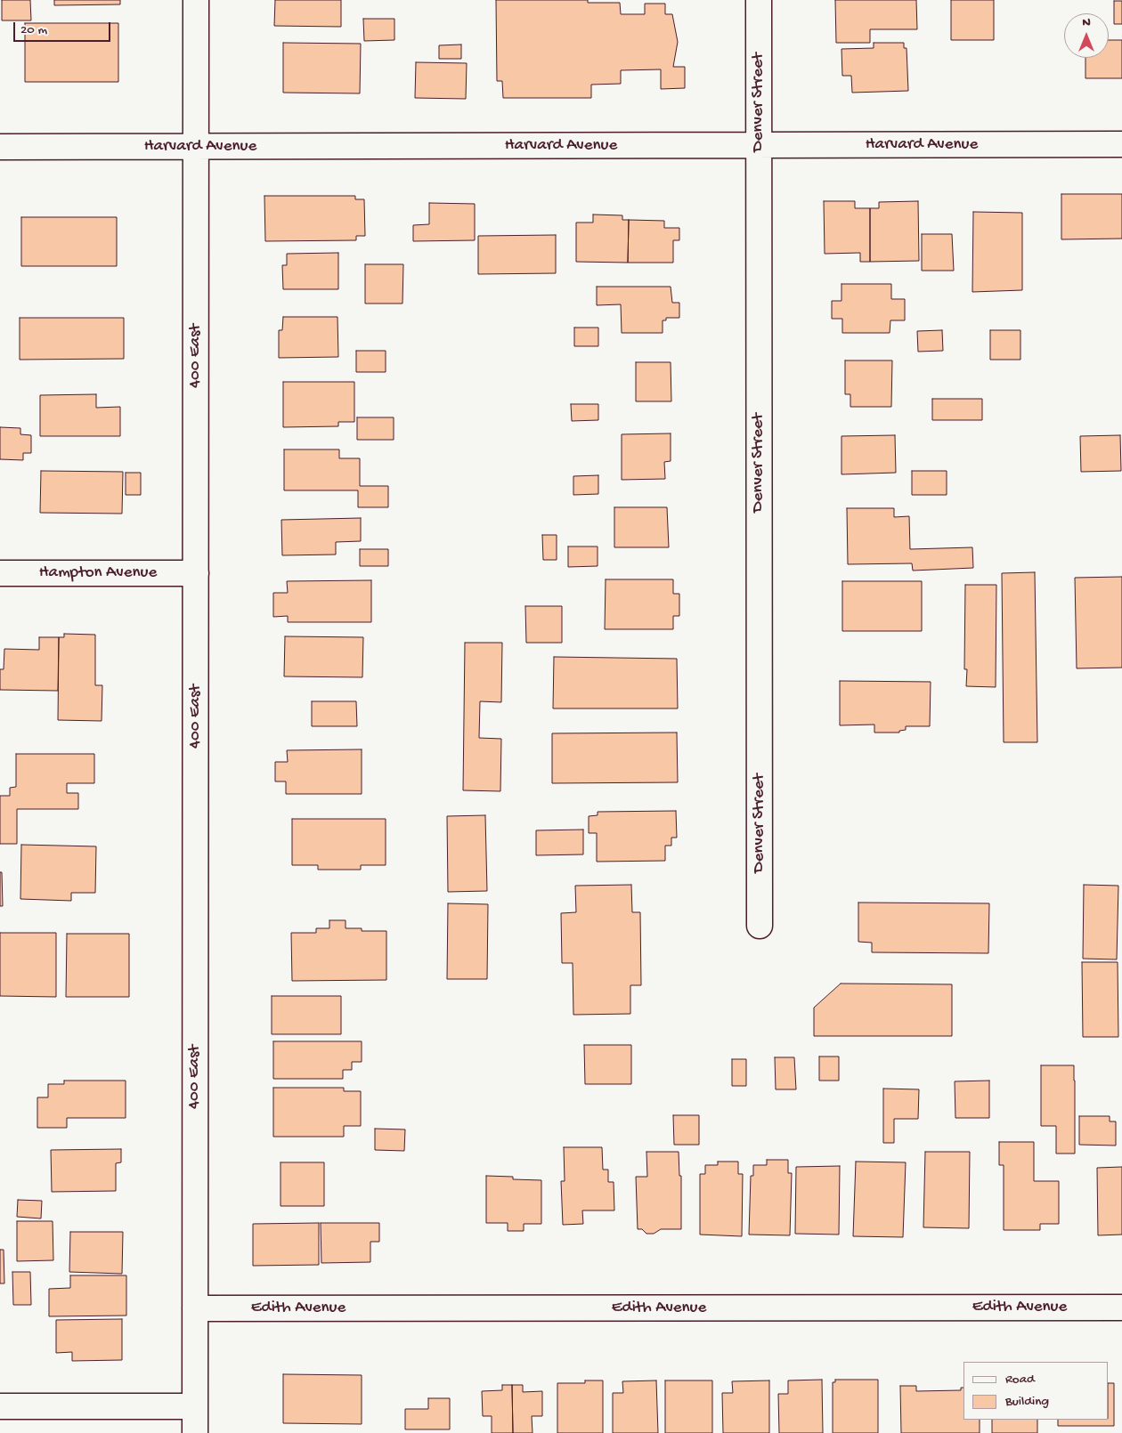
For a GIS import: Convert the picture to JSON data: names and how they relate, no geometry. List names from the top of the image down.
{
  "streets": {
    "street": [
      "Denver Street",
      "Harvard Avenue",
      "400 East",
      "Hampton Avenue",
      "Edith Avenue"
    ]
  },
  "crossings": [
    ["Denver Street", "Harvard Avenue"],
    ["Harvard Avenue", "400 East"],
    ["400 East", "Hampton Avenue"],
    ["400 East", "Edith Avenue"]
  ],
  "legend": ["Road", "Building"],
  "scale_bar": "20 m",
  "north": "top"
}
